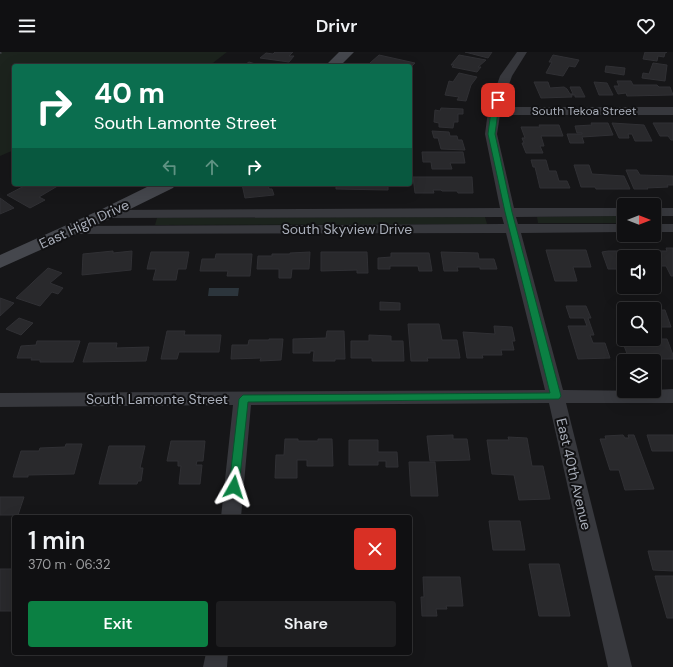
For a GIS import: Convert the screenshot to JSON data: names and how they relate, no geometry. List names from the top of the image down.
{
  "streets": {
    "main road": ["East High Drive"],
    "street": [
      "South Tekoa Street",
      "South Skyview Drive",
      "South Lamonte Street",
      "East 40th Avenue"
    ]
  },
  "crossings": [
    ["South Tekoa Street", "East 40th Avenue"],
    ["East High Drive", "South Skyview Drive"],
    ["South Skyview Drive", "East 40th Avenue"],
    ["South Lamonte Street", "East 40th Avenue"]
  ],
  "north": "right",
  "page": {
    "header": "Drivr",
    "turn": ["40 m", "South Lamonte Street"],
    "heading": ["1 min", "370 m · 06:32"],
    "buttons": ["Exit", "Share"]
  }
}
